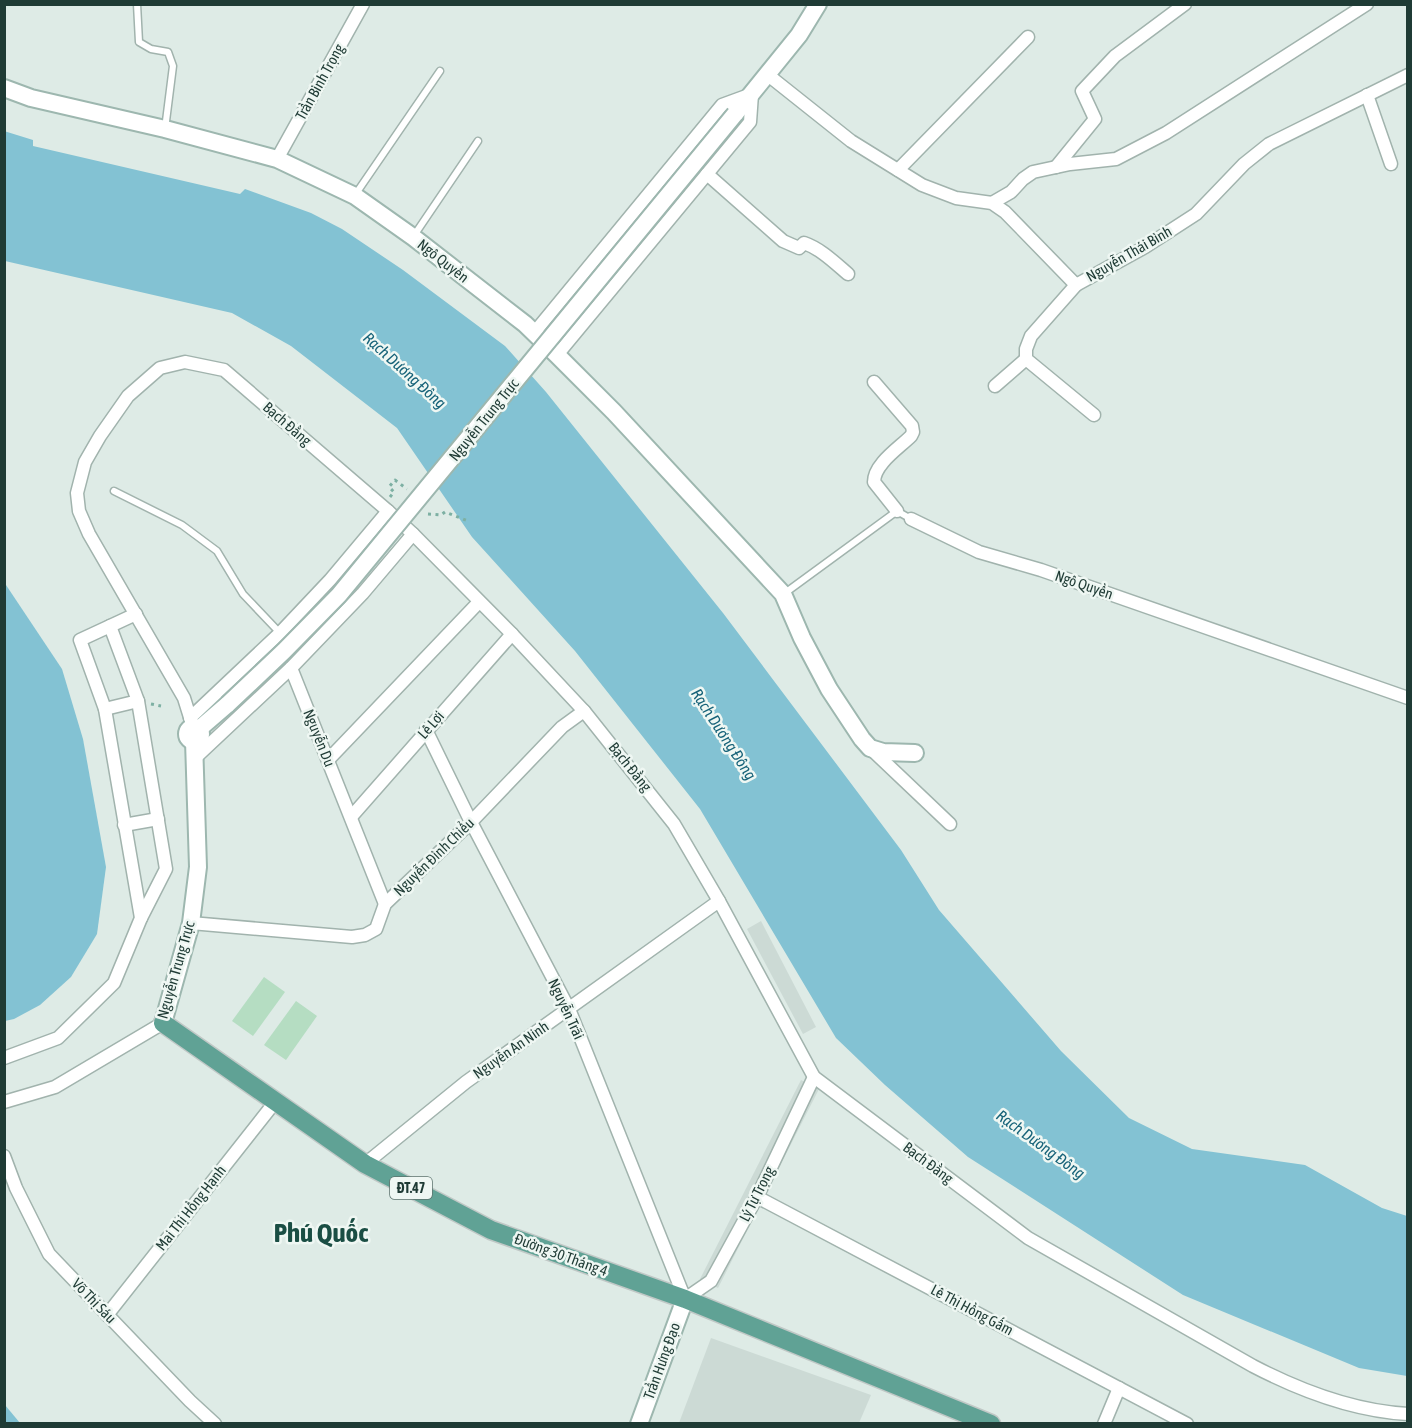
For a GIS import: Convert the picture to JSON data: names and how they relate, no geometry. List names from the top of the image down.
{
  "streets": {
    "main road": [
      "Ngô Quyền",
      "Nguyễn Trung Trực",
      "ĐT.47",
      "Đường 30 Tháng 4",
      "Trần Hưng Đạo"
    ],
    "street": [
      "Trần Bình Trọng",
      "Nguyễn Thái Bình",
      "Bạch Đằng",
      "Lê Lợi",
      "Nguyễn Du",
      "Nguyễn Đình Chiểu",
      "Nguyễn Trãi",
      "Nguyễn An Ninh",
      "Lý Tự Trọng",
      "Mai Thị Hồng Hạnh",
      "Võ Thị Sáu",
      "Lê Thị Hồng Gấm"
    ]
  },
  "crossings": [
    ["Trần Bình Trọng", "Ngô Quyền"],
    ["Nguyễn Thái Bình", "Nguyễn Trung Trực"],
    ["Ngô Quyền", "Nguyễn Trung Trực"],
    ["Nguyễn Trung Trực", "Bạch Đằng"],
    ["Nguyễn Trung Trực", "Nguyễn Đình Chiểu"],
    ["Nguyễn Trung Trực", "Đường 30 Tháng 4"],
    ["Bạch Đằng", "Lê Lợi"],
    ["Bạch Đằng", "Nguyễn Đình Chiểu"],
    ["Bạch Đằng", "Nguyễn An Ninh"],
    ["Bạch Đằng", "Lý Tự Trọng"],
    ["Lê Lợi", "Nguyễn Du"],
    ["Lê Lợi", "Nguyễn Trãi"],
    ["Nguyễn Du", "Nguyễn Đình Chiểu"],
    ["Nguyễn Đình Chiểu", "Nguyễn Trãi"],
    ["Nguyễn Trãi", "Nguyễn An Ninh"],
    ["Nguyễn Trãi", "Lý Tự Trọng"],
    ["Nguyễn Trãi", "Đường 30 Tháng 4"],
    ["Nguyễn Trãi", "Trần Hưng Đạo"],
    ["Nguyễn An Ninh", "Đường 30 Tháng 4"],
    ["Lý Tự Trọng", "Đường 30 Tháng 4"],
    ["Lý Tự Trọng", "Lê Thị Hồng Gấm"],
    ["Lý Tự Trọng", "Trần Hưng Đạo"],
    ["Mai Thị Hồng Hạnh", "Đường 30 Tháng 4"],
    ["Mai Thị Hồng Hạnh", "Võ Thị Sáu"],
    ["Đường 30 Tháng 4", "Trần Hưng Đạo"]
  ],
  "districts": ["Phú Quốc"],
  "water": ["Rạch Dương Đông"]
}
